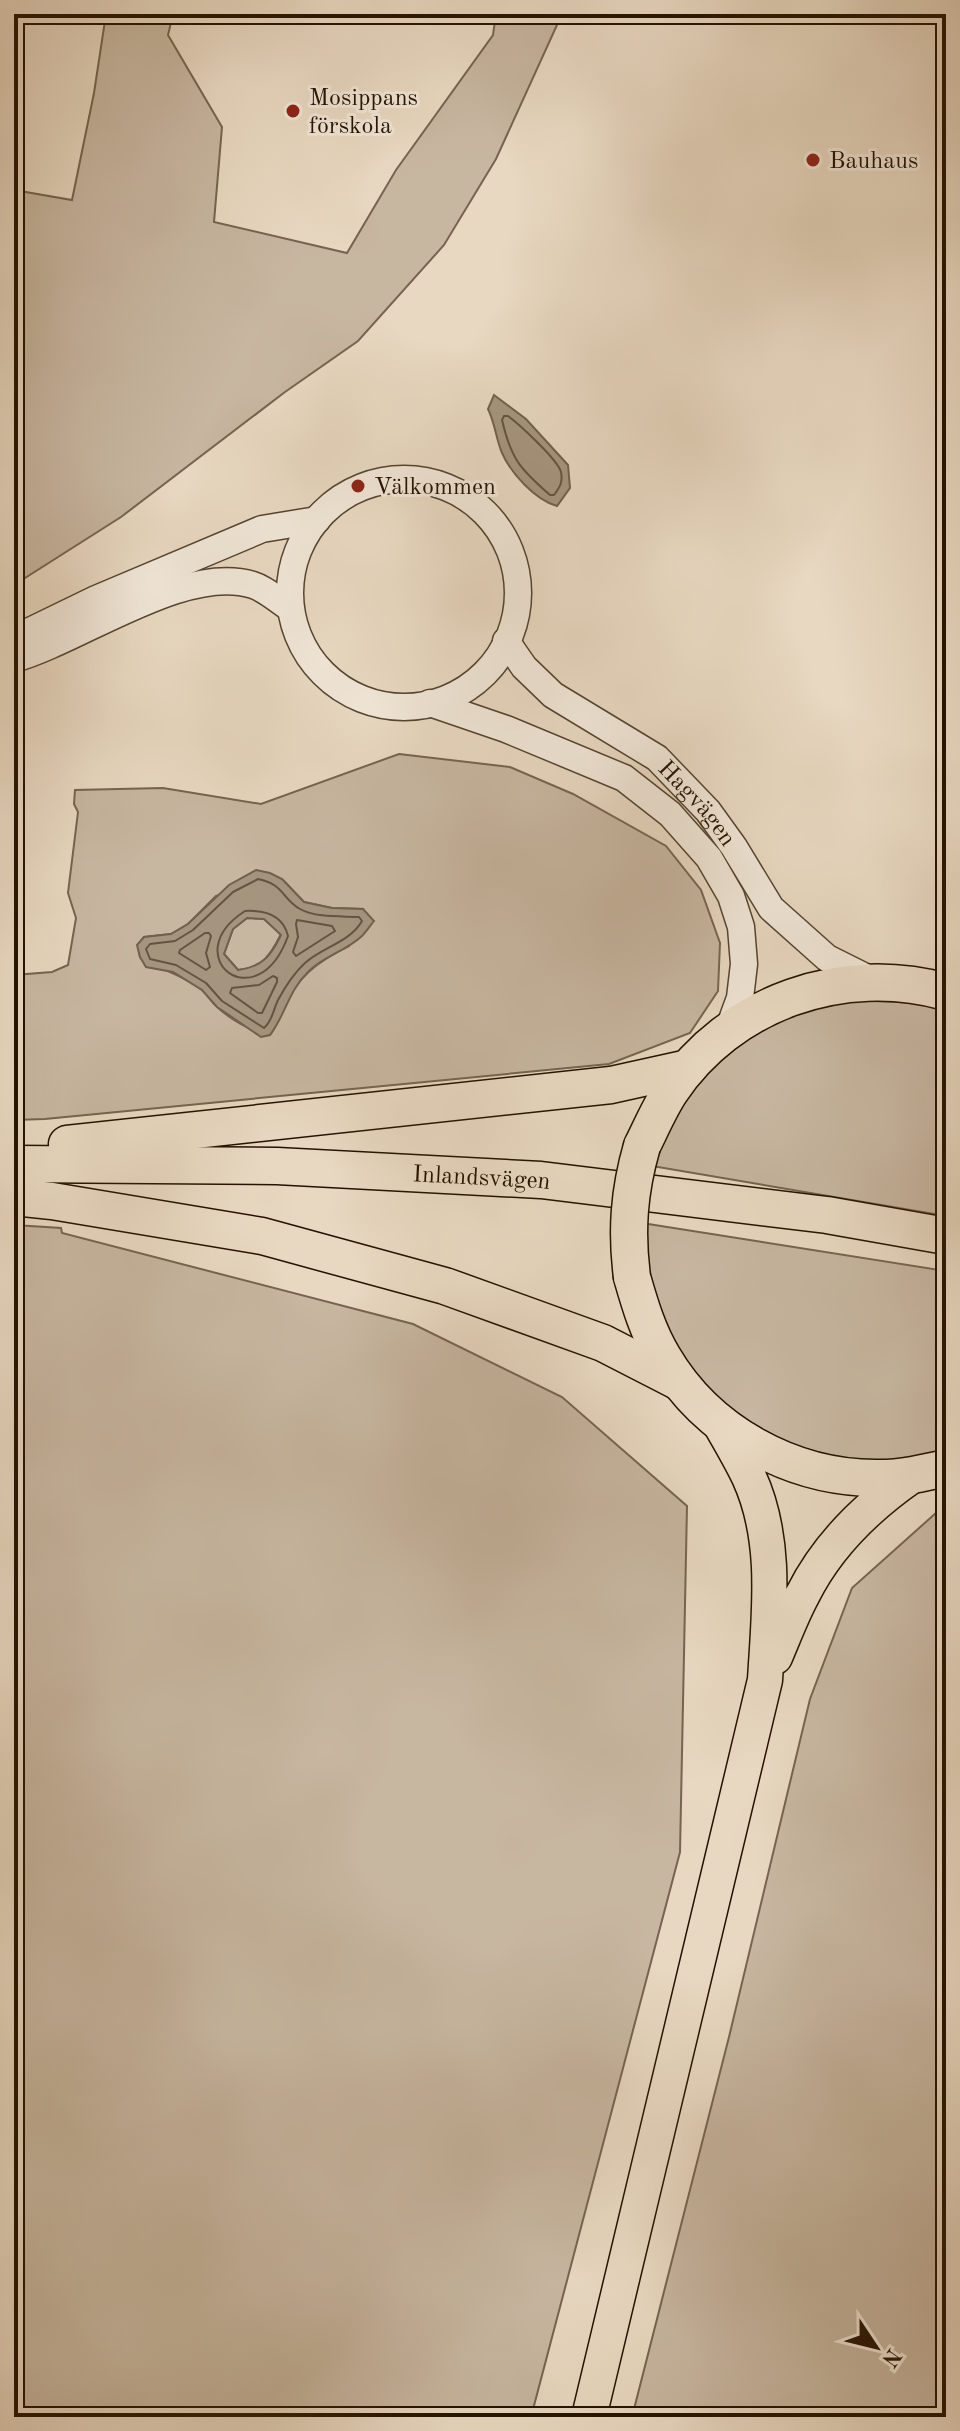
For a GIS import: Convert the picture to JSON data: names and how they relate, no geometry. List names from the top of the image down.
{
  "streets": {
    "highway": ["Inlandsvägen"],
    "street": ["Hagvägen"]
  },
  "places": ["Mosippans förskola", "Bauhaus", "Välkommen"],
  "north": "bottom right"
}
